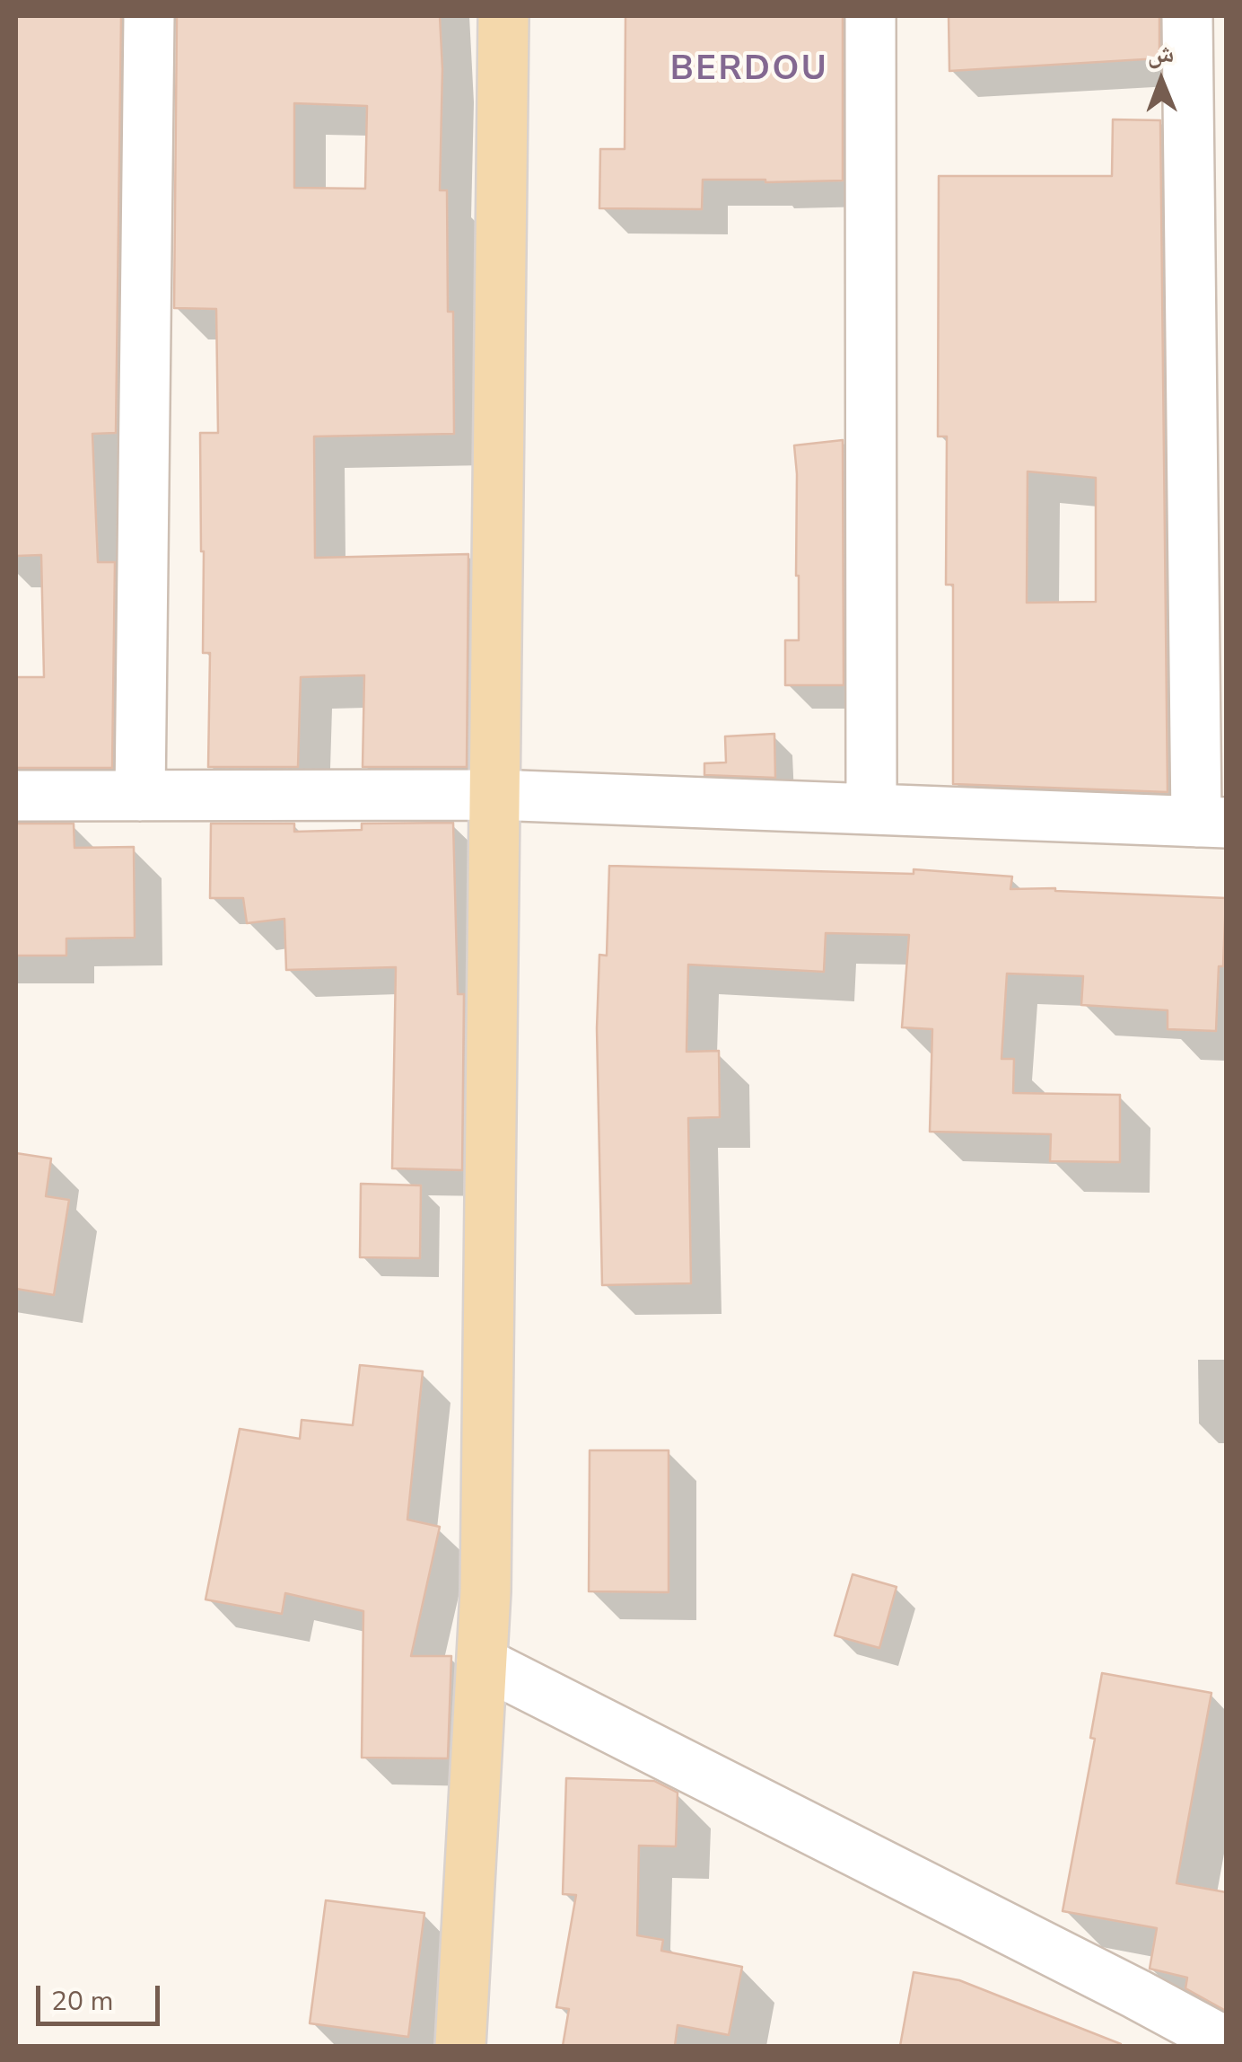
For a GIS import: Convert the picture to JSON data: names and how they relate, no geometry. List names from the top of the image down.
{
  "districts": ["BERDOU"],
  "scale_bar": "20 m",
  "north": "top"
}
